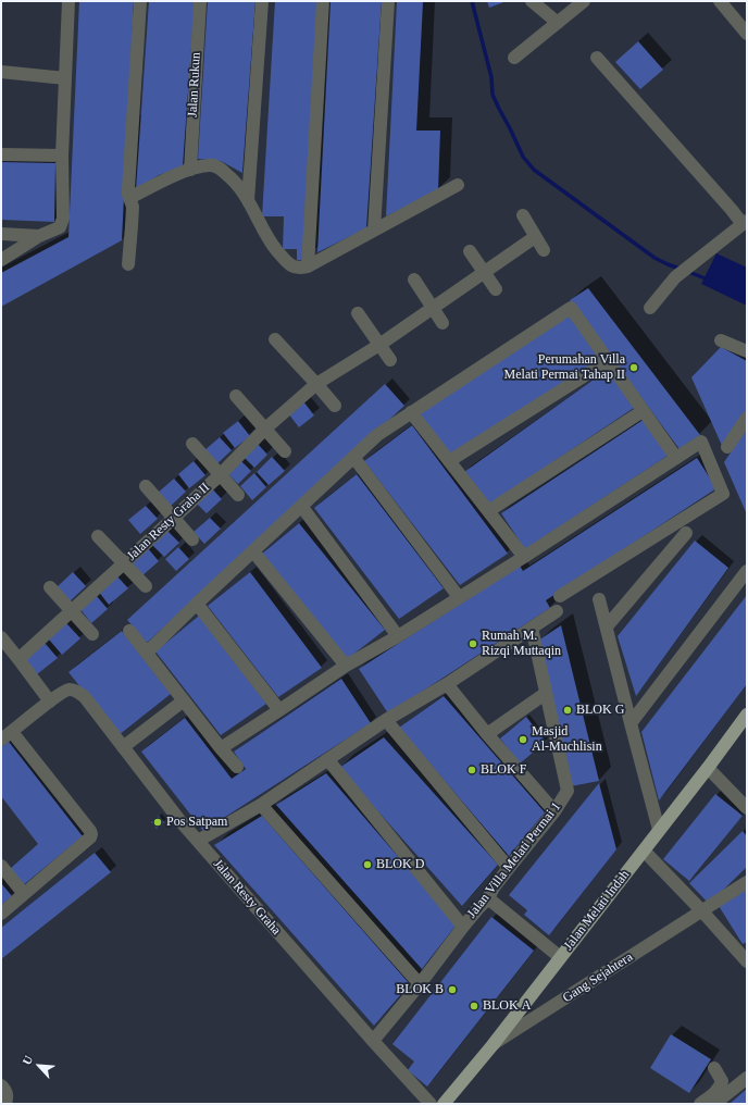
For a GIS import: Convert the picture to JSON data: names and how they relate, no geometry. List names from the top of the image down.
{
  "streets": {
    "main road": ["Jalan Melati Indah"],
    "street": [
      "Jalan Rukun",
      "Jalan Resty Graha II",
      "Jalan Villa Melati Permai 1",
      "Jalan Resty Graha",
      "Gang Sejahtera"
    ]
  },
  "crossings": [
    ["Jalan Villa Melati Permai 1", "Jalan Resty Graha"],
    ["Jalan Melati Indah", "Gang Sejahtera"]
  ],
  "places": [
    "Perumahan Villa Melati Permai Tahap II",
    "Rumah M. Rizqi Muttaqin",
    "BLOK G",
    "Masjid Al-Muchlisin",
    "BLOK F",
    "Pos Satpam",
    "BLOK D",
    "BLOK B",
    "BLOK A"
  ],
  "north": "top left"
}
